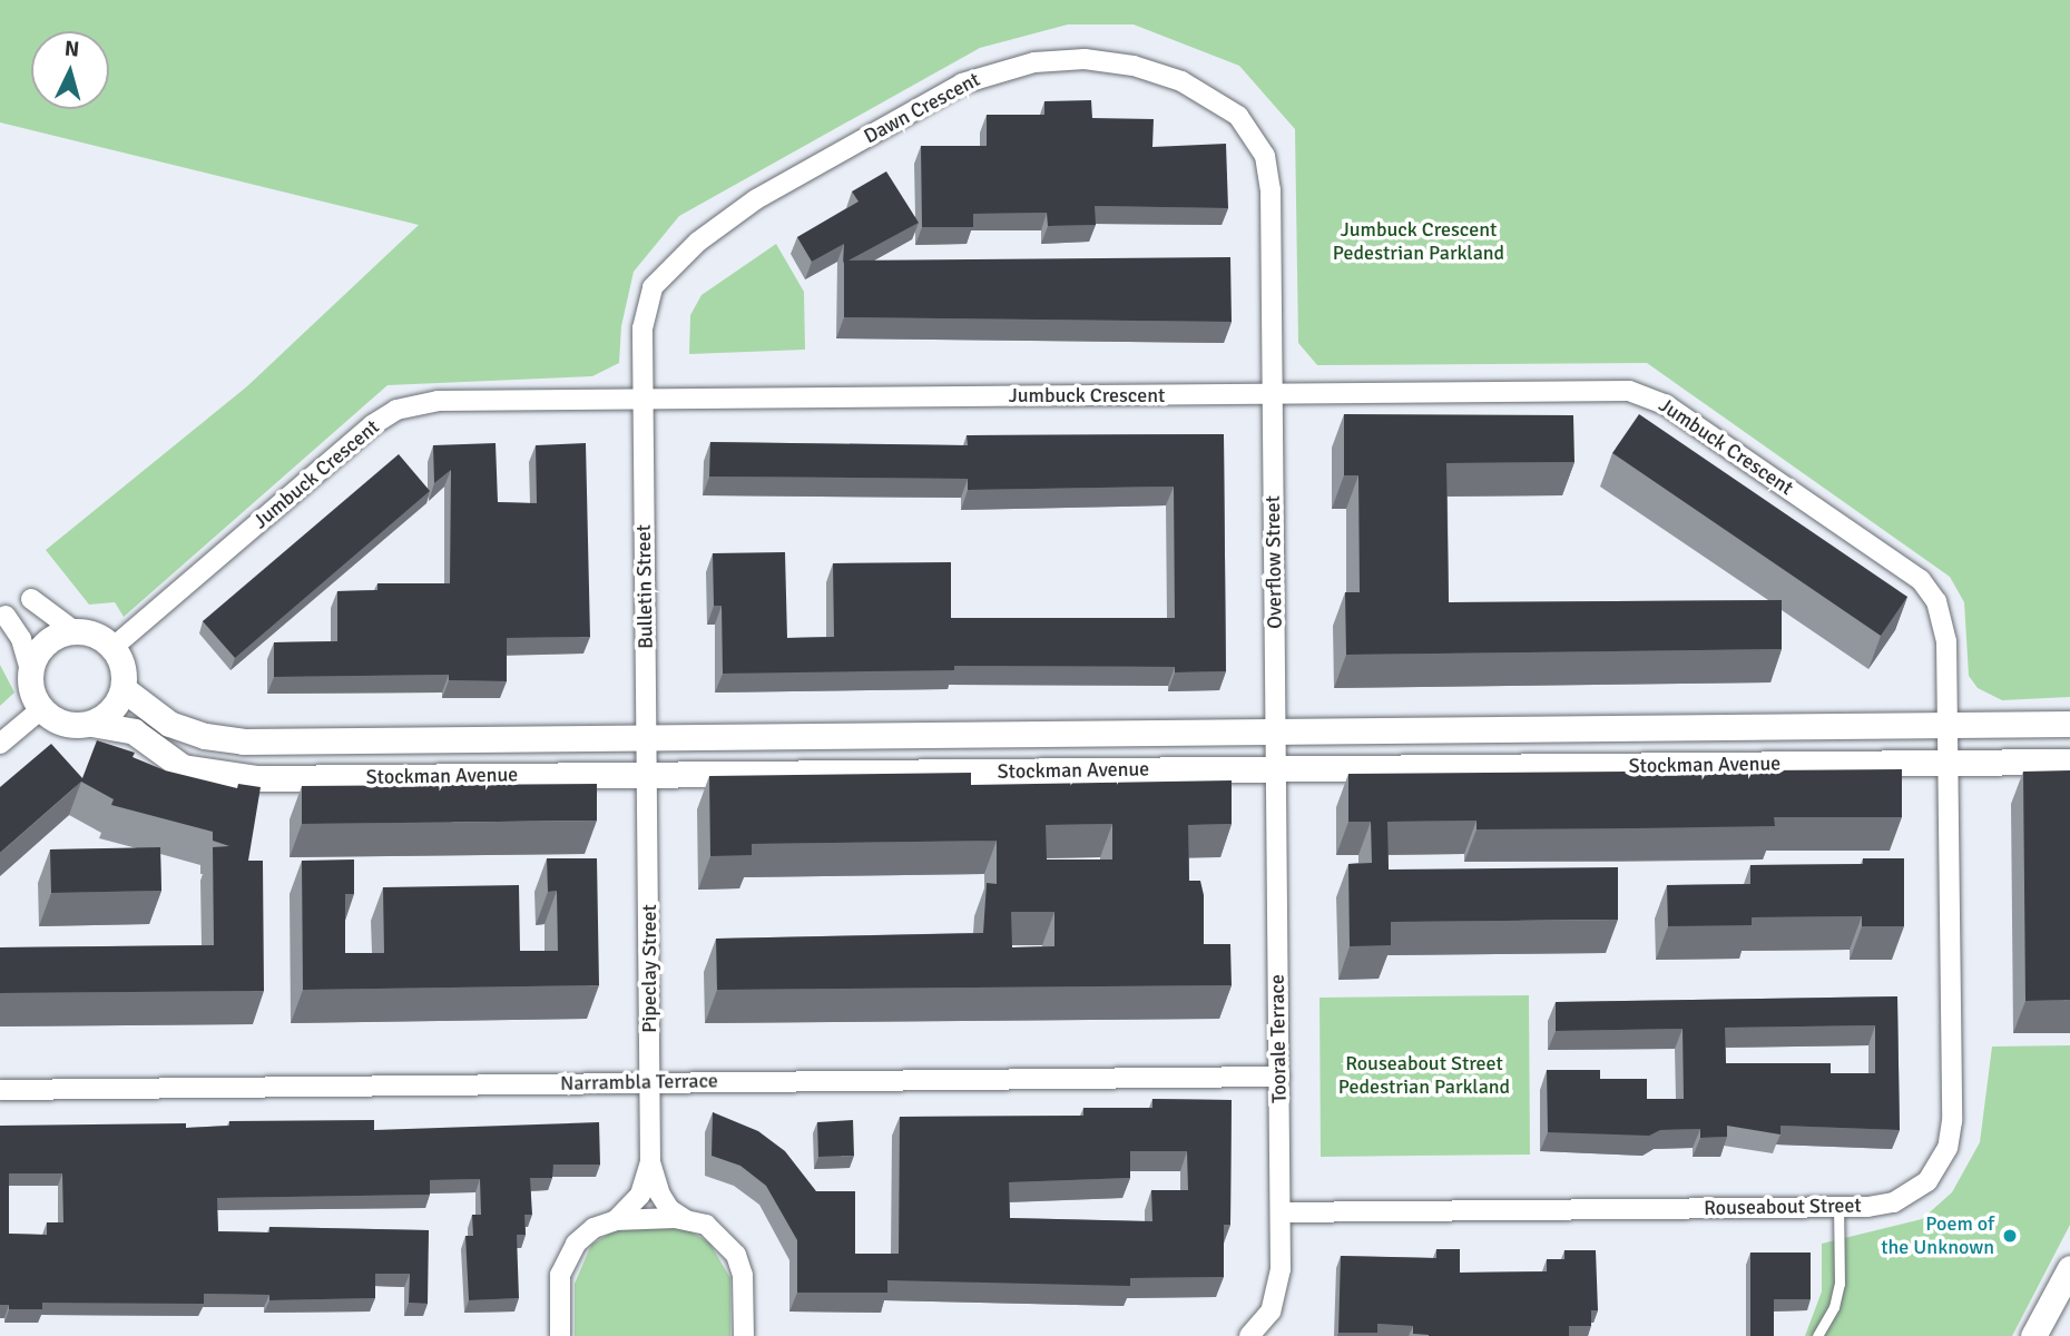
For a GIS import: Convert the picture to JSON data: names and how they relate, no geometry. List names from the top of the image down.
{
  "streets": {
    "street": [
      "Dawn Crescent",
      "Jumbuck Crescent",
      "Overflow Street",
      "Bulletin Street",
      "Stockman Avenue",
      "Pipeclay Street",
      "Toorale Terrace",
      "Narrambla Terrace",
      "Rouseabout Street"
    ]
  },
  "crossings": [
    ["Dawn Crescent", "Jumbuck Crescent"],
    ["Dawn Crescent", "Overflow Street"],
    ["Dawn Crescent", "Bulletin Street"],
    ["Jumbuck Crescent", "Overflow Street"],
    ["Jumbuck Crescent", "Bulletin Street"],
    ["Jumbuck Crescent", "Stockman Avenue"],
    ["Jumbuck Crescent", "Rouseabout Street"],
    ["Overflow Street", "Stockman Avenue"],
    ["Overflow Street", "Toorale Terrace"],
    ["Bulletin Street", "Stockman Avenue"],
    ["Bulletin Street", "Pipeclay Street"],
    ["Stockman Avenue", "Pipeclay Street"],
    ["Stockman Avenue", "Toorale Terrace"],
    ["Stockman Avenue", "Rouseabout Street"],
    ["Pipeclay Street", "Narrambla Terrace"],
    ["Toorale Terrace", "Narrambla Terrace"],
    ["Toorale Terrace", "Rouseabout Street"]
  ],
  "parks": ["Jumbuck Crescent Pedestrian Parkland", "Rouseabout Street Pedestrian Parkland"],
  "places": ["Poem of the Unknown"],
  "north": "top"
}
